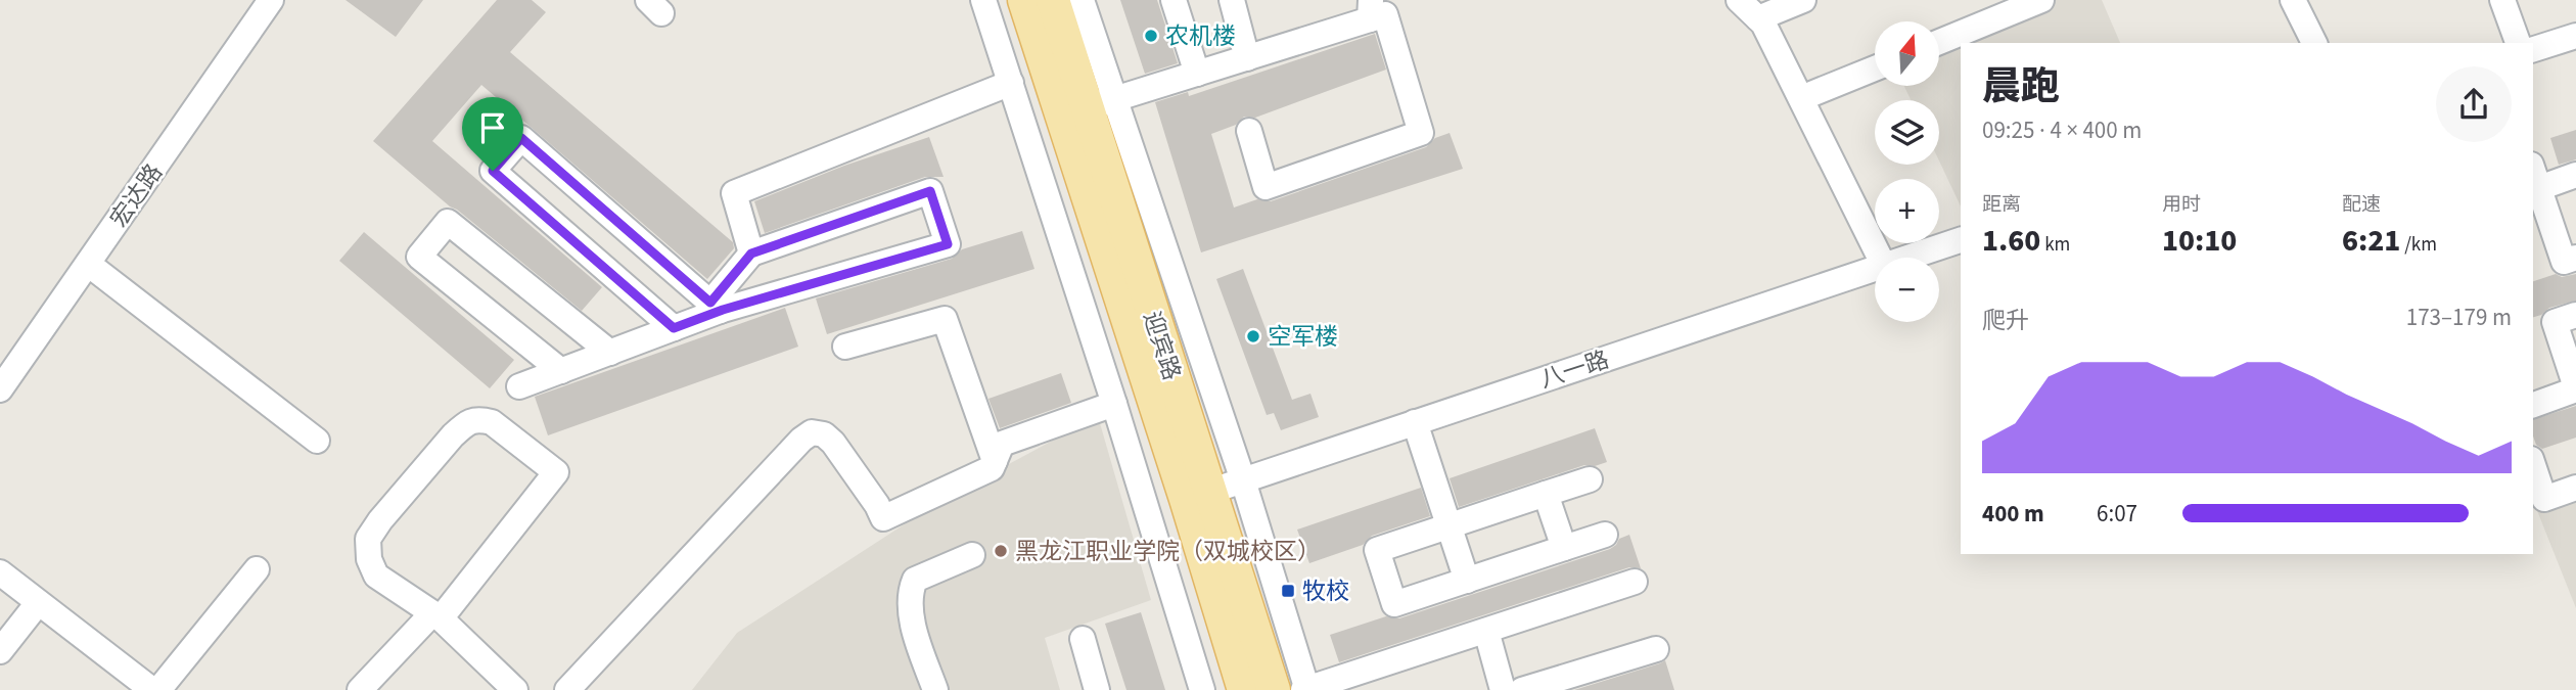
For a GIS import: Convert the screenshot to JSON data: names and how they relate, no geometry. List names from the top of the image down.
{
  "streets": {
    "main road": ["迎宾路"],
    "street": ["宏达路", "八一路"]
  },
  "crossings": [
    ["迎宾路", "八一路"]
  ],
  "places": {
    "other": ["农机楼", "空军楼", "黑龙江职业学院（双城校区）"],
    "transit": ["牧校"]
  },
  "north": "top",
  "page": {
    "map_buttons": ["+", "−"],
    "heading": ["晨跑", "09:25 · 4 × 400 m"],
    "stats": [
      ["距离", "1.60 km"],
      ["用时", "10:10"],
      ["配速", "6:21 /km"]
    ],
    "chart": ["爬升", "173–179 m"],
    "list": [
      {
        "name": "400 m",
        "note": "6:07"
      }
    ]
  }
}
